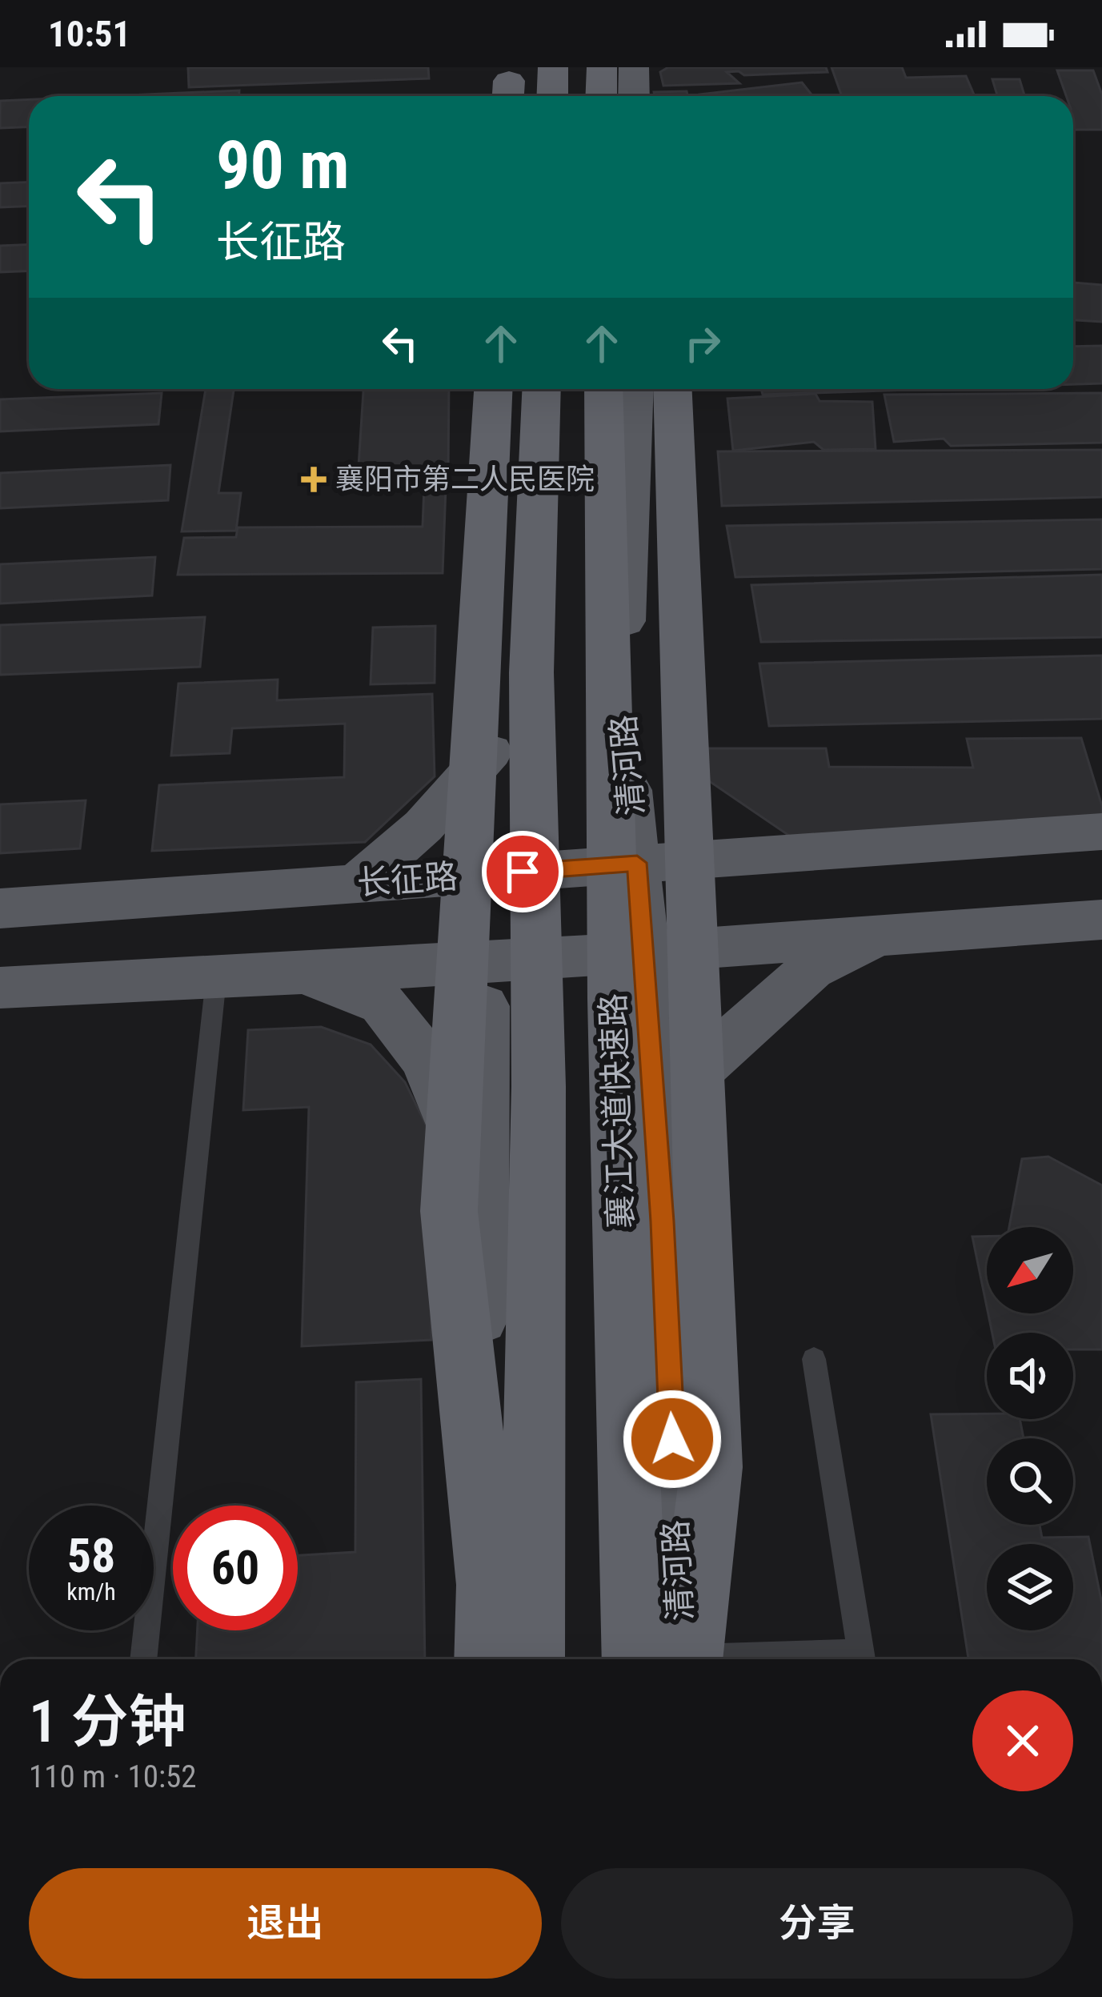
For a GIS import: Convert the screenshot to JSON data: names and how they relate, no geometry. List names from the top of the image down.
{
  "streets": {
    "highway": ["襄江大道快速路"],
    "main road": ["清河路", "长征路"]
  },
  "crossings": [
    ["清河路", "长征路"]
  ],
  "places": {
    "health": ["襄阳市第二人民医院"]
  },
  "north": "bottom left",
  "page": {
    "status": "10:51",
    "turn": ["90 m", "长征路"],
    "speed": "58 km/h",
    "limit": "60",
    "heading": ["1 分钟", "110 m · 10:52"],
    "buttons": ["退出", "分享"]
  }
}
